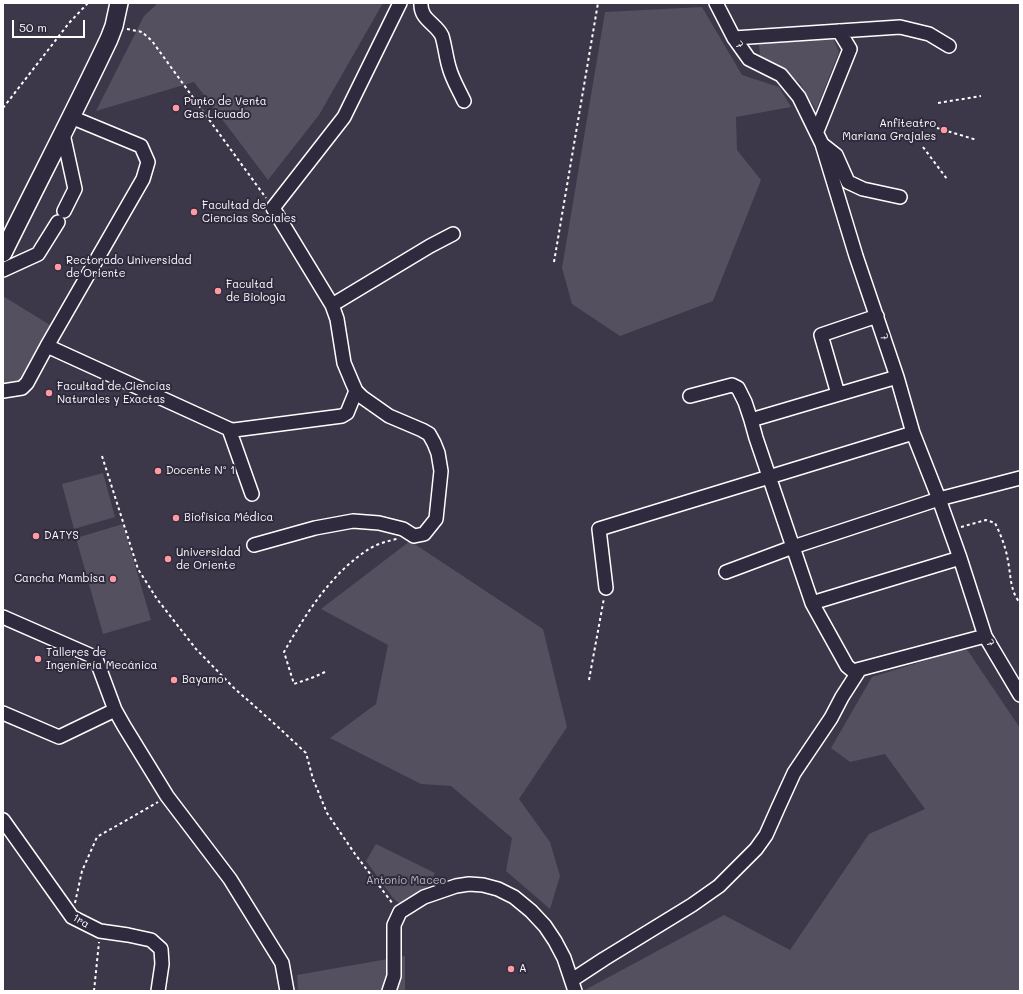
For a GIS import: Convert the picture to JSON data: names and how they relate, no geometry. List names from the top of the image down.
{
  "streets": {
    "street": ["7", "1ra"]
  },
  "parks": ["Antonio Maceo"],
  "places": [
    "Punto de Venta Gas Licuado",
    "Anfiteatro Mariana Grajales",
    "Facultad de Ciencias Sociales",
    "Rectorado Universidad de Oriente",
    "Facultad de Biologia",
    "Facultad de Ciencias Naturales y Exactas",
    "Docente Nº 1",
    "Biofísica Médica",
    "DATYS",
    "Universidad de Oriente",
    "Cancha Mambisa",
    "Talleres de Ingeniería Mecánica",
    "Bayamo",
    "A"
  ],
  "scale_bar": "50 m"
}
